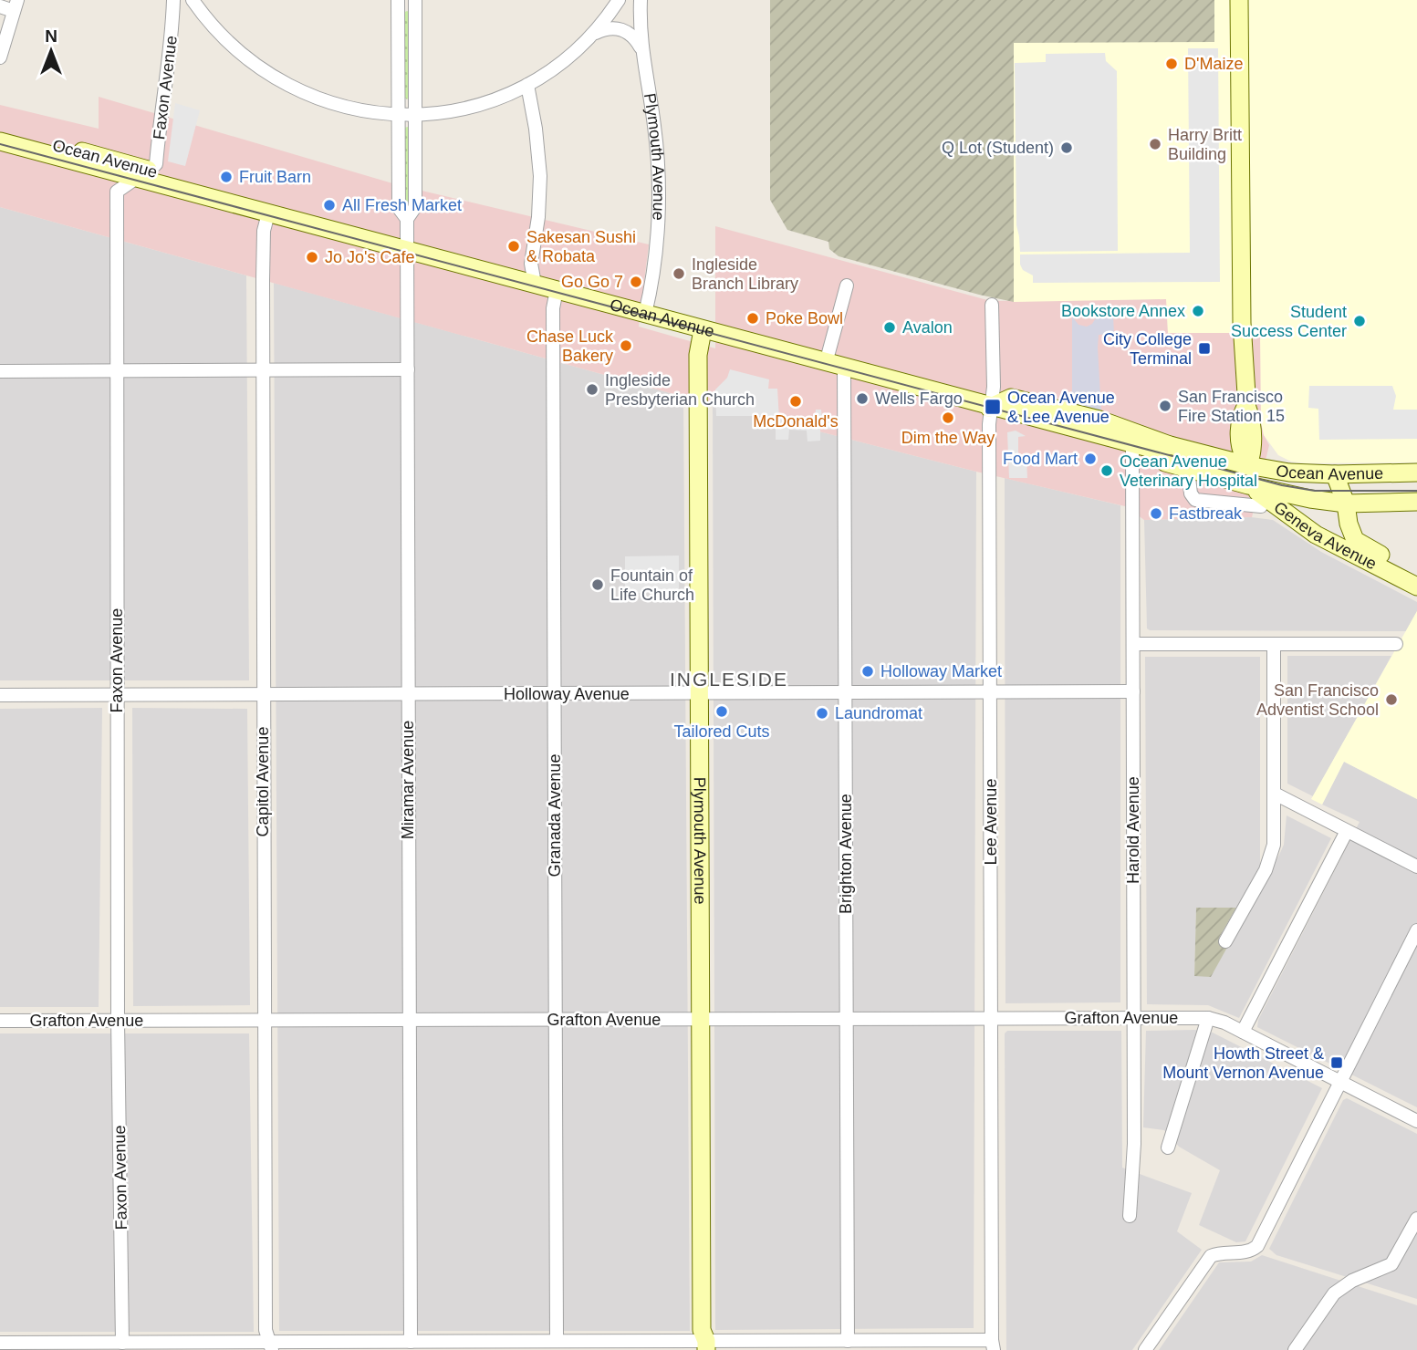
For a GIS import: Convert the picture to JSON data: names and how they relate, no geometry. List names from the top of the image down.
{
  "streets": {
    "main road": ["Plymouth Avenue", "Ocean Avenue", "Geneva Avenue"],
    "street": [
      "Faxon Avenue",
      "Holloway Avenue",
      "Miramar Avenue",
      "Capitol Avenue",
      "Granada Avenue",
      "Lee Avenue",
      "Harold Avenue",
      "Brighton Avenue",
      "Grafton Avenue"
    ]
  },
  "crossings": [
    ["Faxon Avenue", "Ocean Avenue"],
    ["Faxon Avenue", "Holloway Avenue"],
    ["Faxon Avenue", "Grafton Avenue"],
    ["Plymouth Avenue", "Ocean Avenue"],
    ["Plymouth Avenue", "Holloway Avenue"],
    ["Plymouth Avenue", "Grafton Avenue"],
    ["Ocean Avenue", "Geneva Avenue"],
    ["Ocean Avenue", "Miramar Avenue"],
    ["Ocean Avenue", "Capitol Avenue"],
    ["Ocean Avenue", "Granada Avenue"],
    ["Ocean Avenue", "Lee Avenue"],
    ["Ocean Avenue", "Harold Avenue"],
    ["Ocean Avenue", "Brighton Avenue"],
    ["Holloway Avenue", "Miramar Avenue"],
    ["Holloway Avenue", "Capitol Avenue"],
    ["Holloway Avenue", "Granada Avenue"],
    ["Holloway Avenue", "Lee Avenue"],
    ["Holloway Avenue", "Harold Avenue"],
    ["Holloway Avenue", "Brighton Avenue"],
    ["Miramar Avenue", "Grafton Avenue"],
    ["Capitol Avenue", "Grafton Avenue"],
    ["Granada Avenue", "Grafton Avenue"],
    ["Lee Avenue", "Grafton Avenue"],
    ["Harold Avenue", "Grafton Avenue"],
    ["Brighton Avenue", "Grafton Avenue"]
  ],
  "districts": ["INGLESIDE"],
  "places": {
    "other": [
      "D'Maize",
      "Harry Britt Building",
      "Q Lot (Student)",
      "Fruit Barn",
      "All Fresh Market",
      "Sakesan Sushi & Robata",
      "Jo Jo's Cafe",
      "Ingleside Branch Library",
      "Go Go 7",
      "Bookstore Annex",
      "Poke Bowl",
      "Student Success Center",
      "Avalon",
      "Chase Luck Bakery",
      "Ingleside Presbyterian Church",
      "Wells Fargo",
      "McDonald's",
      "San Francisco Fire Station 15",
      "Dim the Way",
      "Food Mart",
      "Ocean Avenue Veterinary Hospital",
      "Fastbreak",
      "Fountain of Life Church",
      "Holloway Market",
      "San Francisco Adventist School",
      "Tailored Cuts",
      "Laundromat"
    ],
    "transit": ["City College Terminal", "Ocean Avenue & Lee Avenue", "Howth Street & Mount Vernon Avenue"]
  },
  "north": "top"
}
